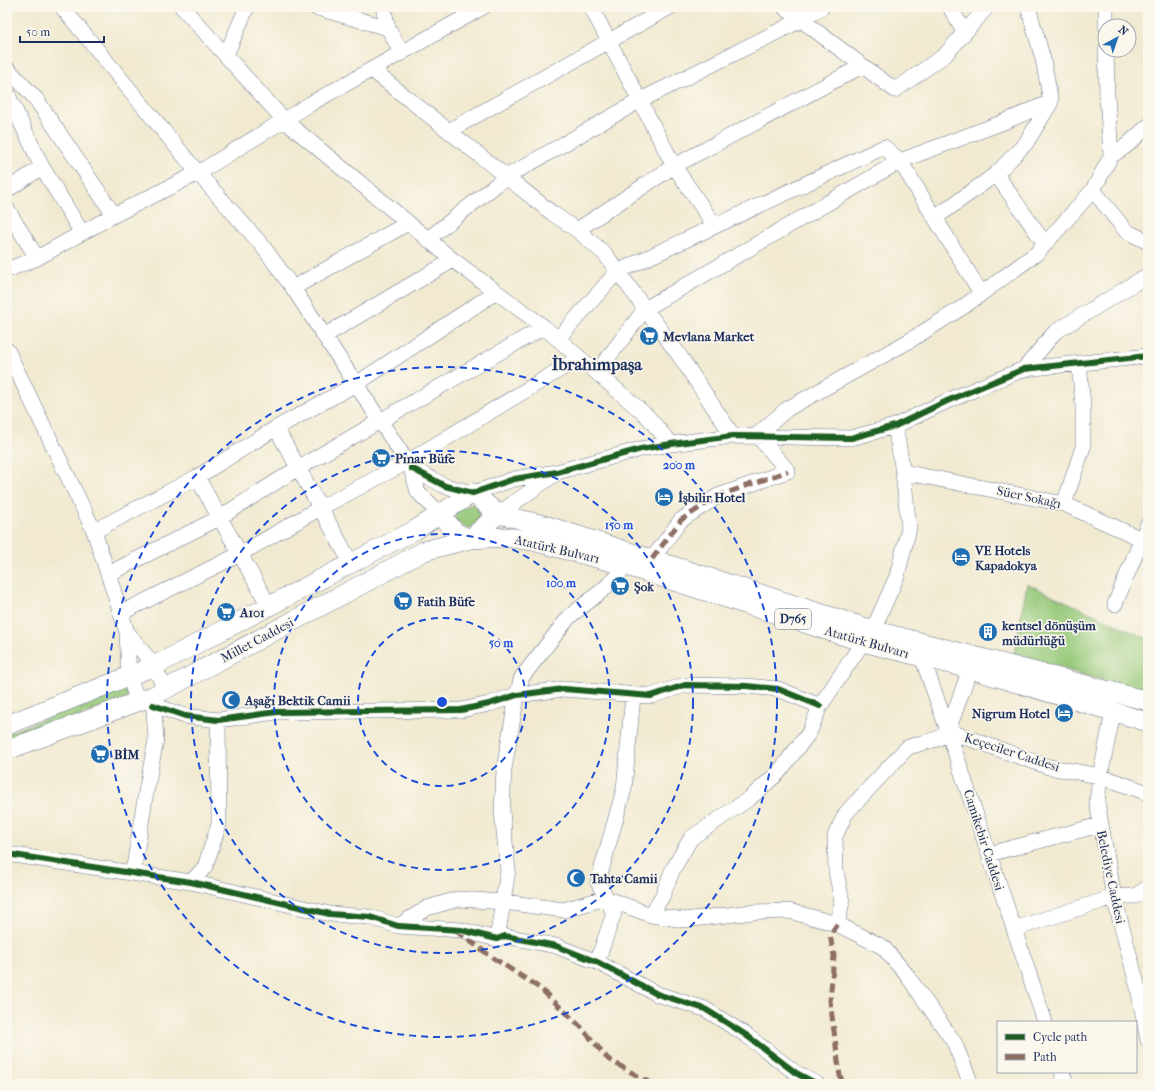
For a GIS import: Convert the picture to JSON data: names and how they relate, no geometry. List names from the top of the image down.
{
  "streets": {
    "main road": ["Atatürk Bulvarı", "D765", "Millet Caddesi"],
    "street": [
      "Süer Sokağı",
      "Keçeciler Caddesi",
      "Camikebir Caddesi",
      "Belediye Caddesi"
    ]
  },
  "crossings": [
    ["Atatürk Bulvarı", "Millet Caddesi"],
    ["Atatürk Bulvarı", "Camikebir Caddesi"],
    ["Atatürk Bulvarı", "Belediye Caddesi"],
    ["Keçeciler Caddesi", "Camikebir Caddesi"],
    ["Keçeciler Caddesi", "Belediye Caddesi"]
  ],
  "districts": ["İbrahimpaşa"],
  "places": {
    "supermarket": [
      "Mevlana Market",
      "Pınar Büfe",
      "Şok",
      "Fatih Büfe",
      "A101",
      "BİM"
    ],
    "hotel": ["İşbilir Hotel", "VE Hotels Kapadokya", "Nigrum Hotel"],
    "building": ["kentsel dönüşüm müdürlüğü"],
    "mosque": ["Aşağı Bektik Camii", "Tahta Camii"]
  },
  "legend": ["Cycle path", "Path"],
  "scale_bar": "50 m",
  "north": "top right",
  "rings": [
    "200 m",
    "150 m",
    "100 m",
    "50 m"
  ]
}
